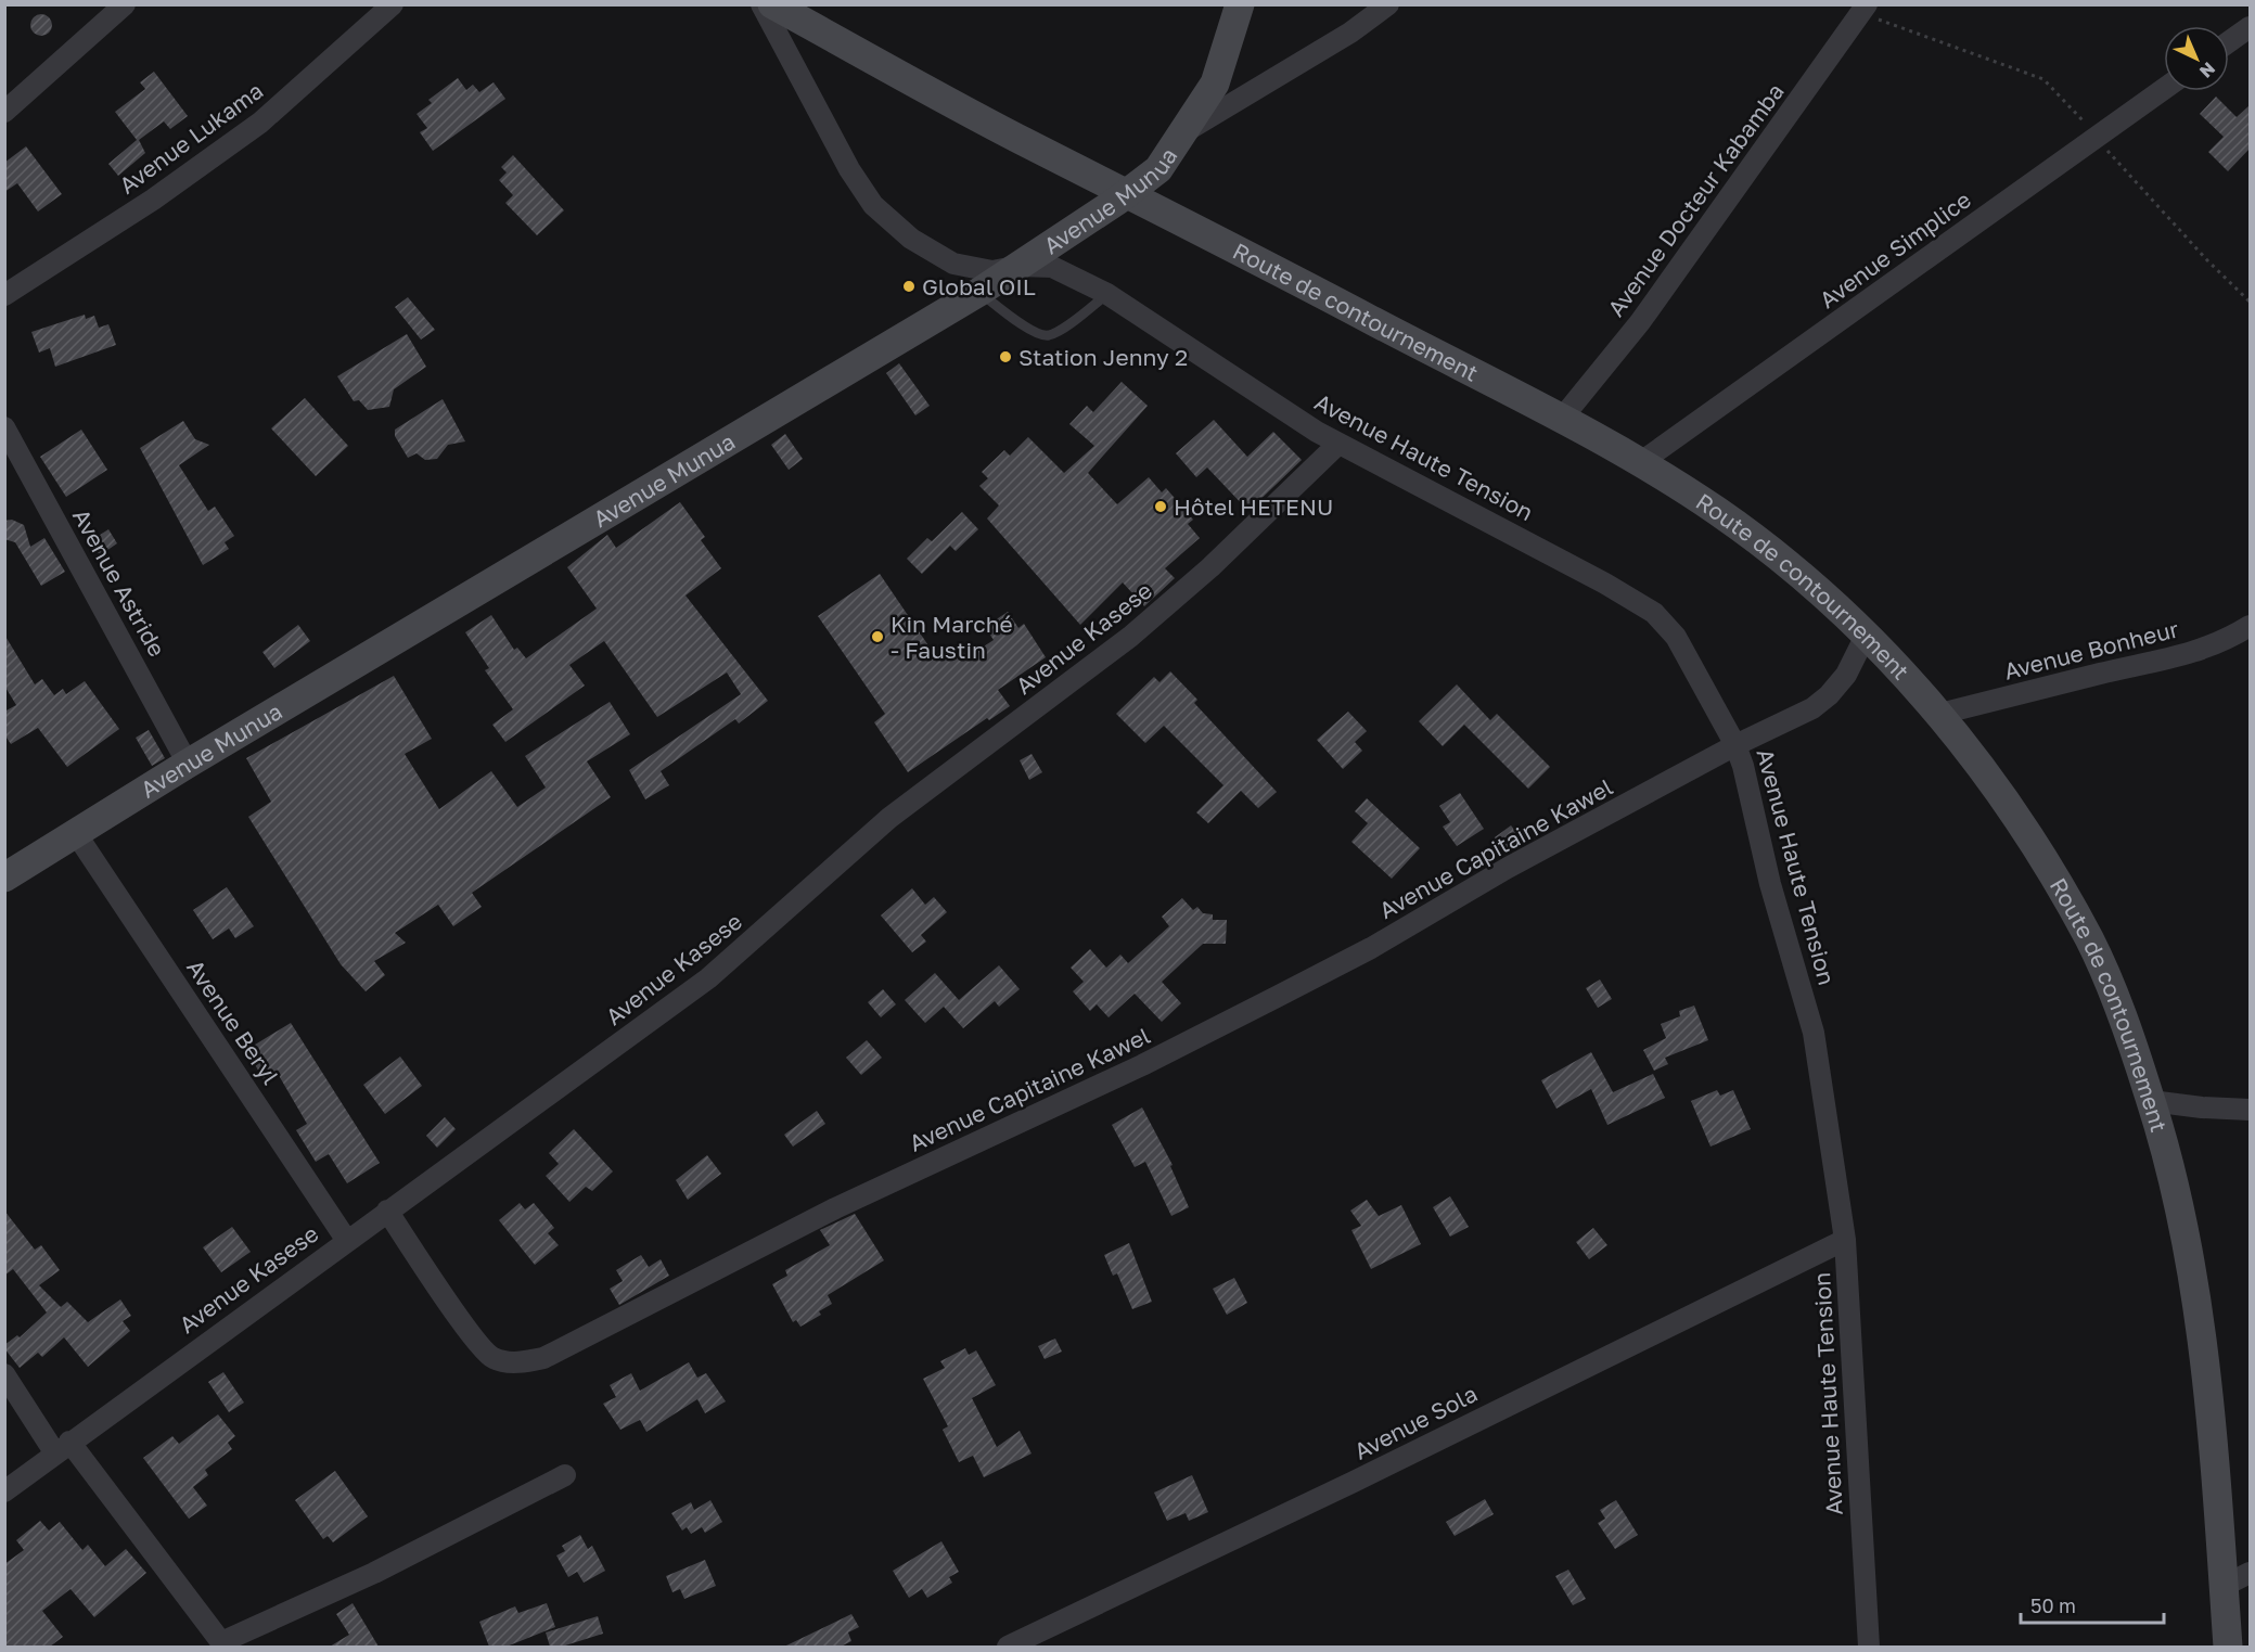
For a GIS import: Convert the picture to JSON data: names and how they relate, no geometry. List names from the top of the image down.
{
  "streets": {
    "street": [
      "Avenue Lukama",
      "Avenue Munua",
      "Avenue Docteur Kabamba",
      "Avenue Simplice",
      "Route de contournement",
      "Avenue Haute Tension",
      "Avenue Astride",
      "Avenue Kasese",
      "Avenue Bonheur",
      "Avenue Capitaine Kawel",
      "Avenue Beryl",
      "Avenue Sola"
    ]
  },
  "crossings": [
    ["Avenue Munua", "Route de contournement"],
    ["Avenue Munua", "Avenue Haute Tension"],
    ["Avenue Munua", "Avenue Astride"],
    ["Avenue Munua", "Avenue Beryl"],
    ["Avenue Docteur Kabamba", "Route de contournement"],
    ["Avenue Simplice", "Route de contournement"],
    ["Route de contournement", "Avenue Bonheur"],
    ["Avenue Haute Tension", "Avenue Kasese"],
    ["Avenue Haute Tension", "Avenue Capitaine Kawel"],
    ["Avenue Haute Tension", "Avenue Sola"],
    ["Avenue Kasese", "Avenue Capitaine Kawel"],
    ["Avenue Kasese", "Avenue Beryl"]
  ],
  "places": [
    "Global OIL",
    "Station Jenny 2",
    "Hôtel HETENU",
    "Kin Marché - Faustin"
  ],
  "scale_bar": "50 m",
  "north": "bottom right"
}
